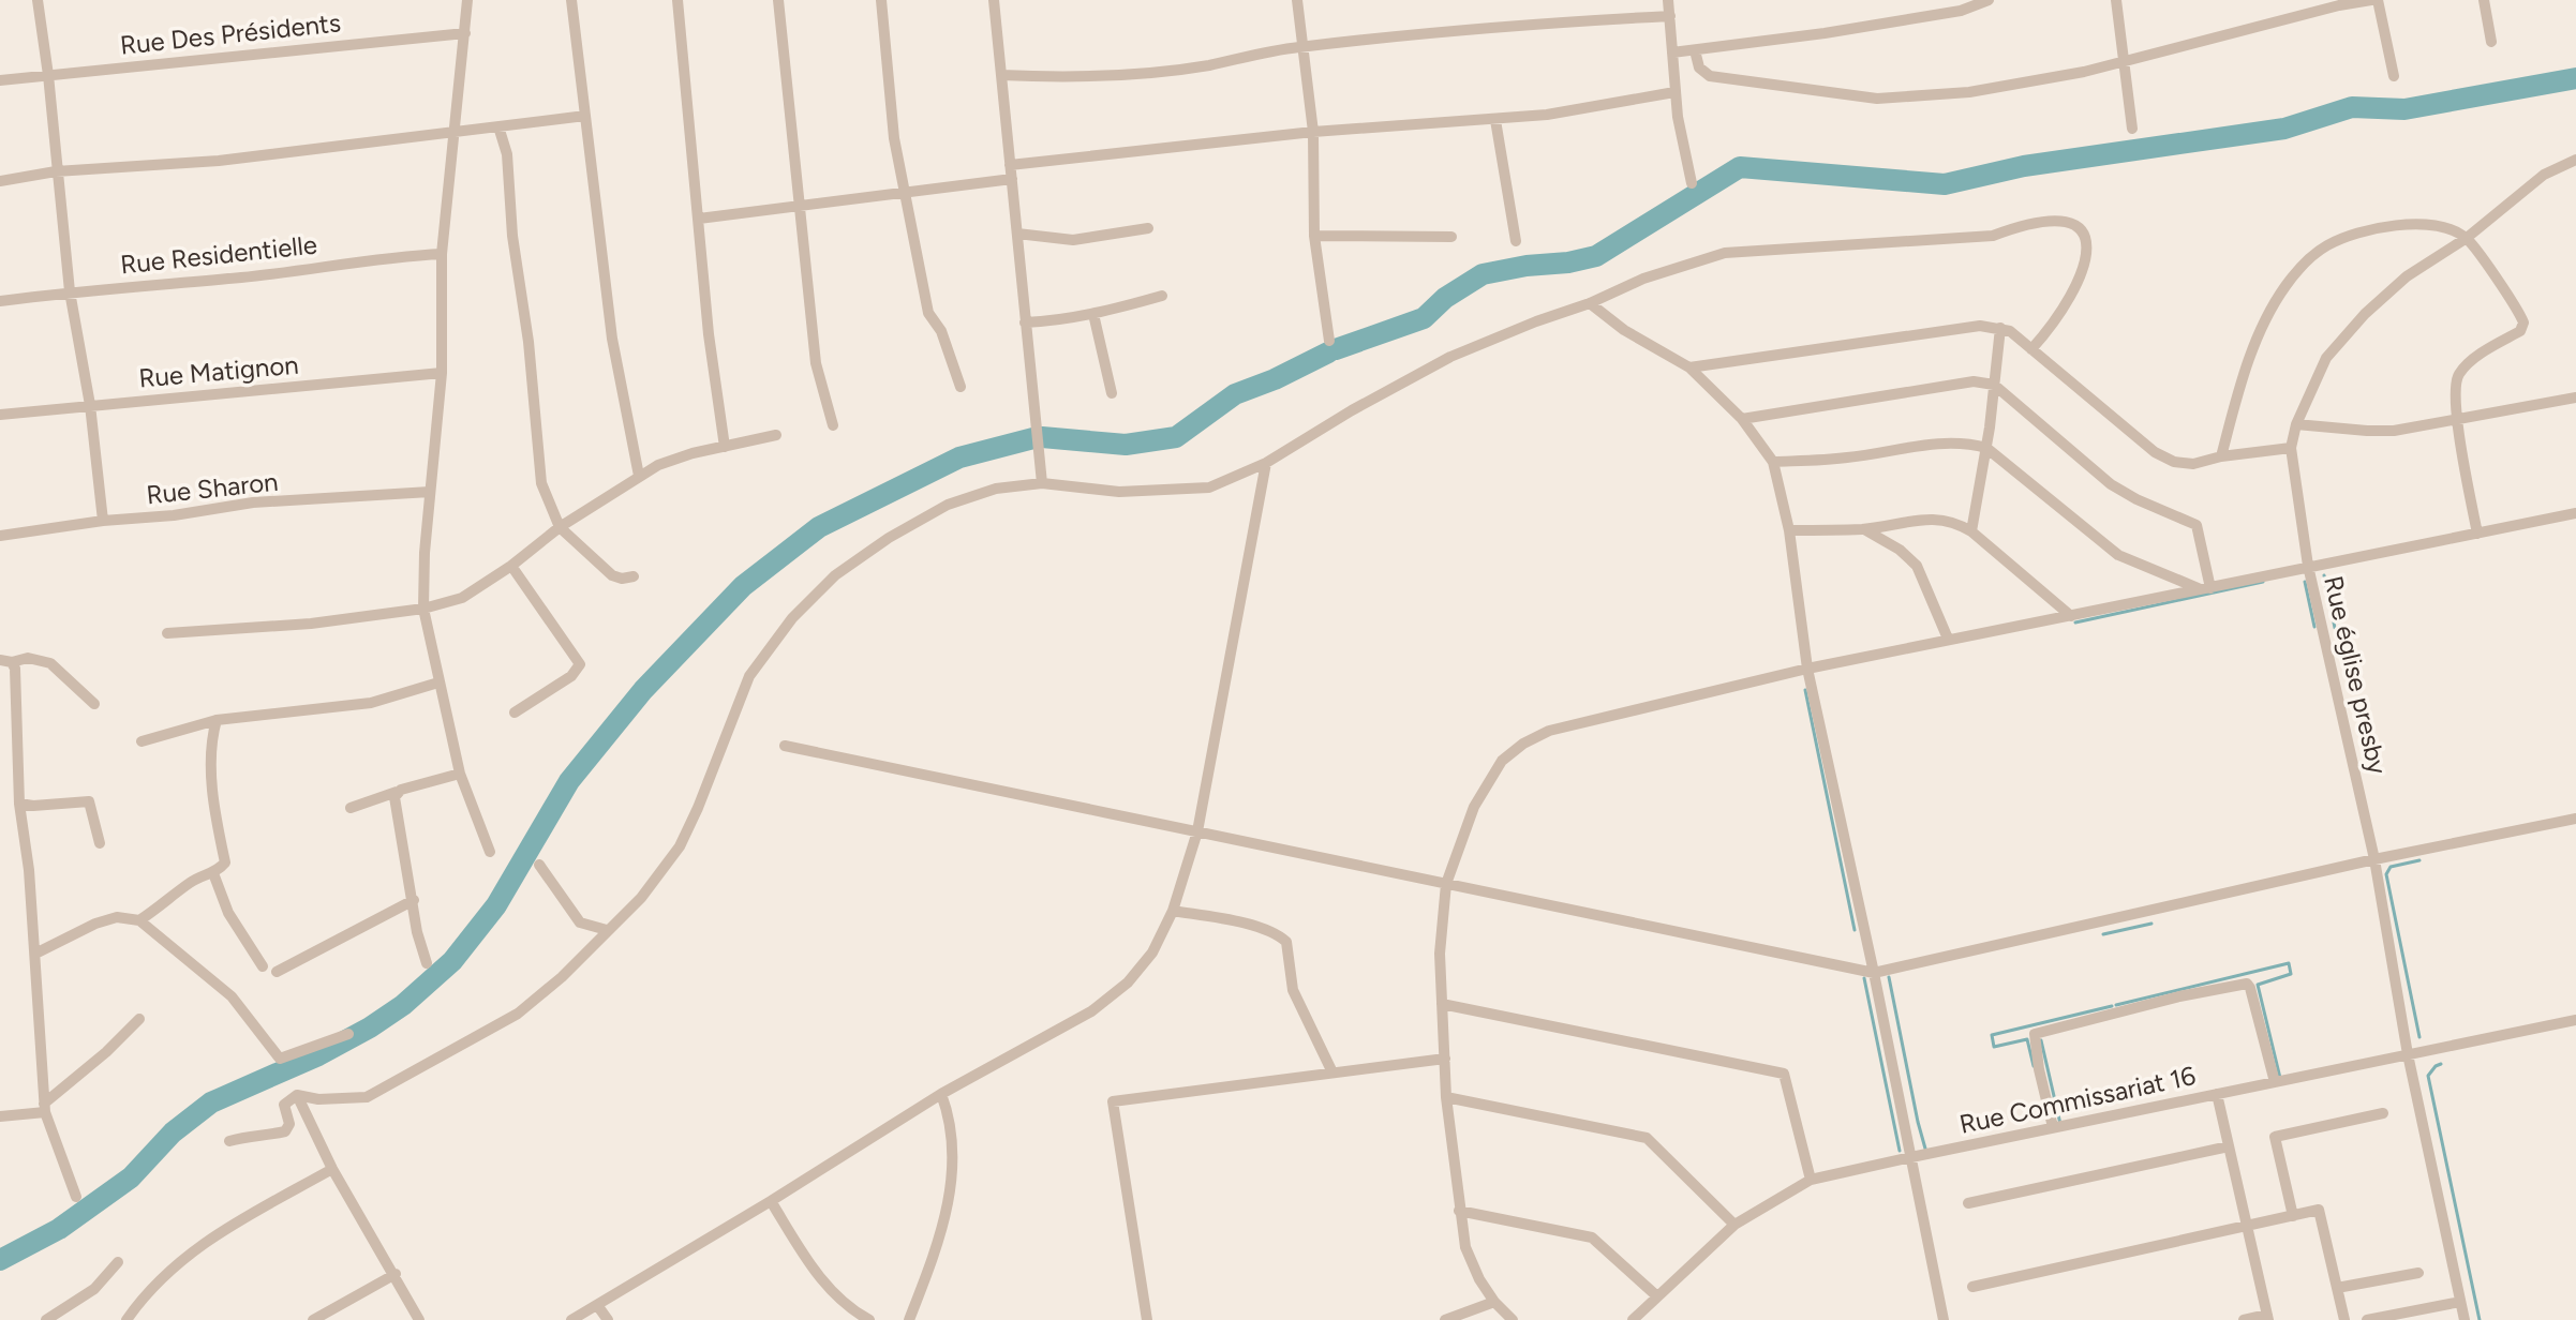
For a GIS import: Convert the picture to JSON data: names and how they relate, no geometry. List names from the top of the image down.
{
  "streets": {
    "street": [
      "Rue Des Présidents",
      "Rue Residentielle",
      "Rue Matignon",
      "Rue Sharon",
      "Rue église presby",
      "Rue Commissariat 16"
    ]
  },
  "crossings": [
    ["Rue église presby", "Rue Commissariat 16"]
  ]
}
